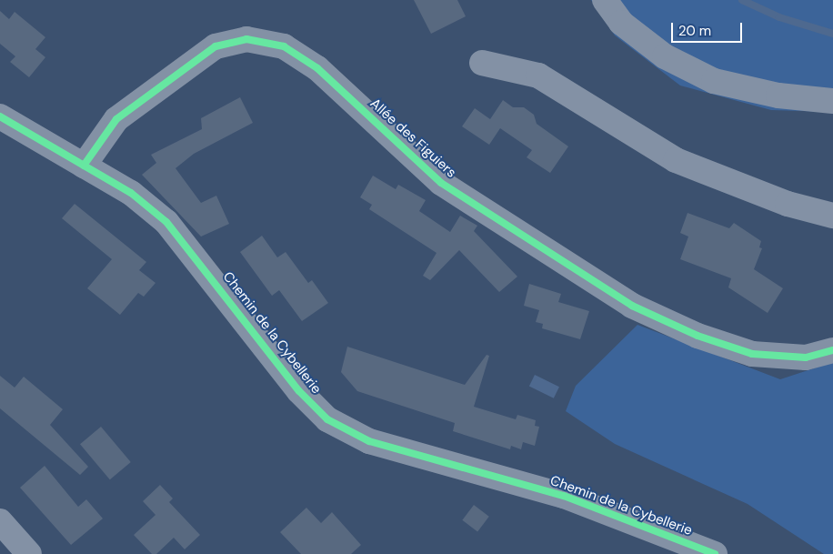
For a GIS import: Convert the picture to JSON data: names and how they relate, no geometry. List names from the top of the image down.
{
  "streets": {
    "street": ["Allée des Figuiers", "Chemin de la Cybellerie"]
  },
  "crossings": [
    ["Allée des Figuiers", "Chemin de la Cybellerie"]
  ],
  "scale_bar": "20 m"
}
